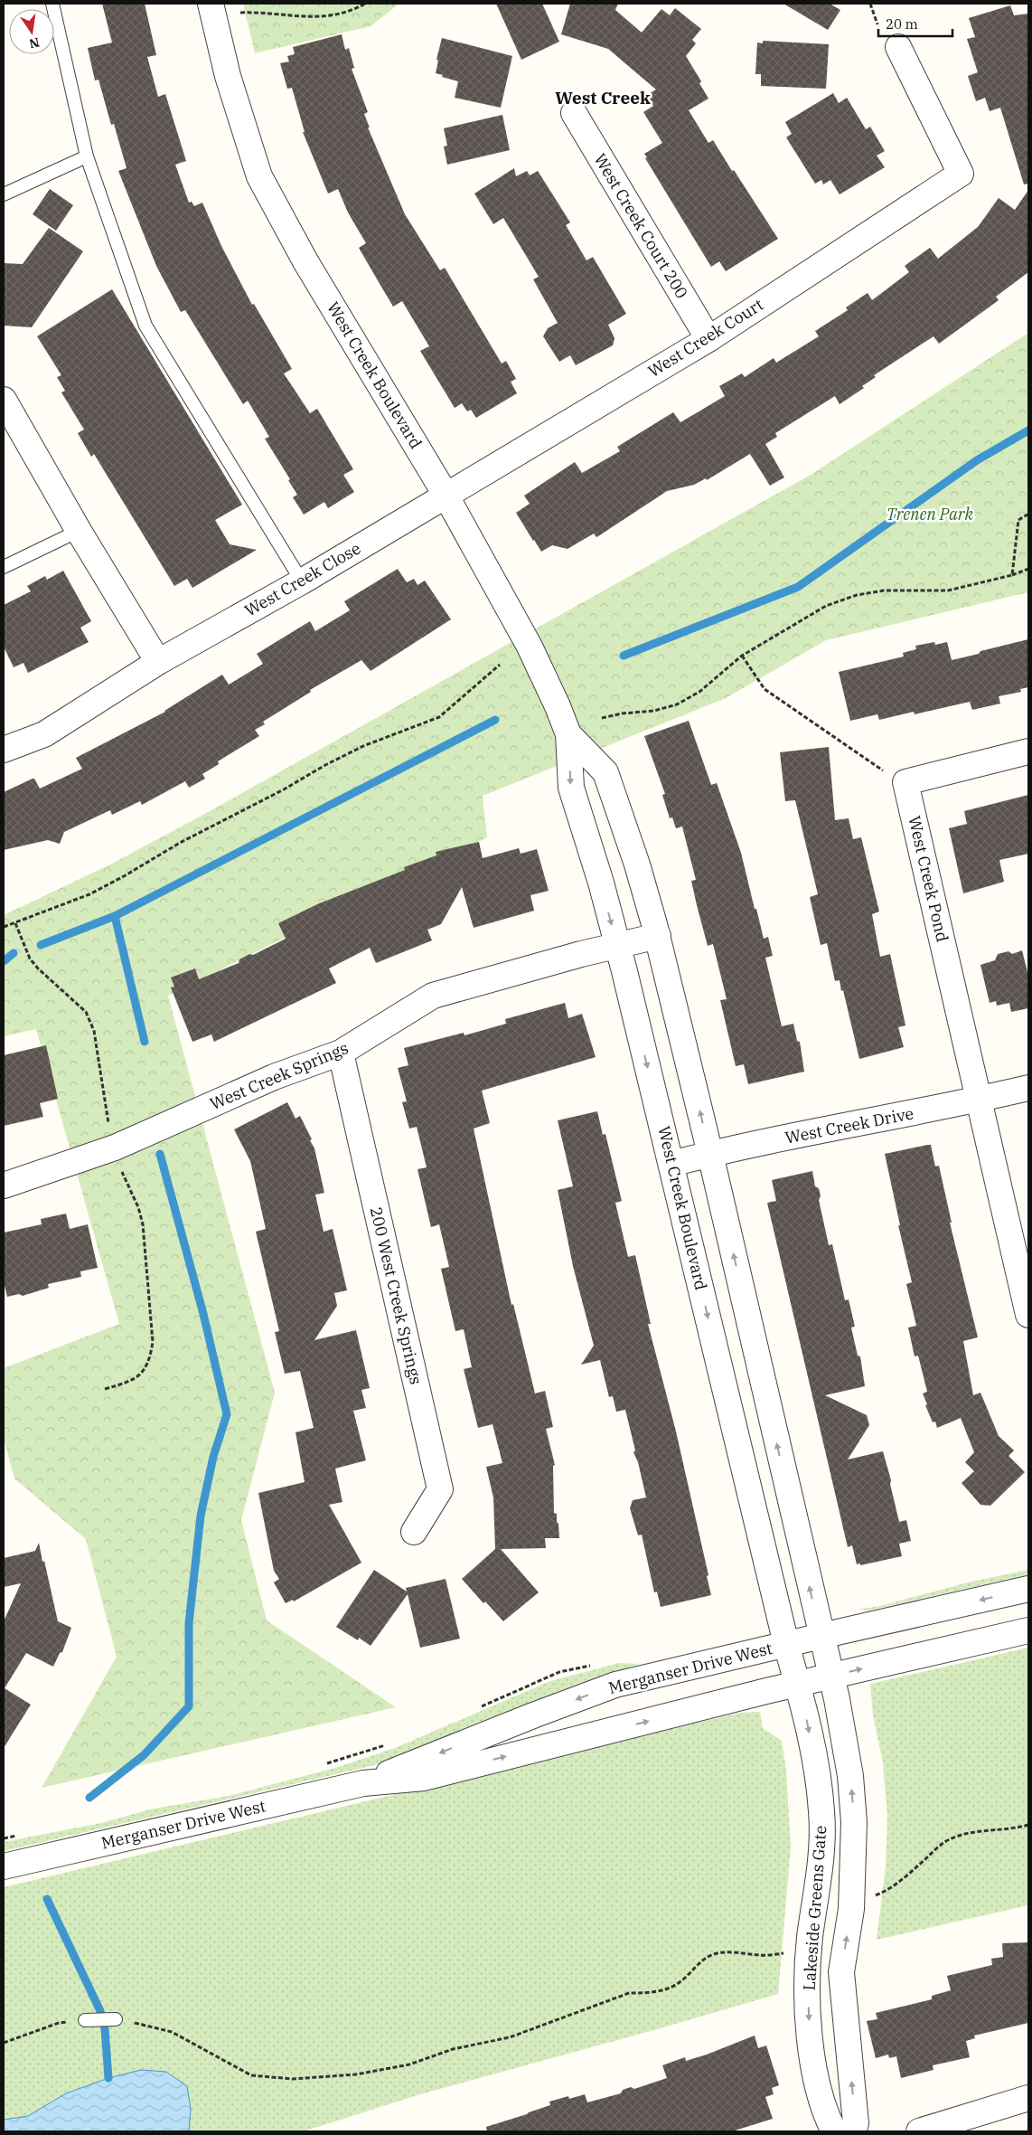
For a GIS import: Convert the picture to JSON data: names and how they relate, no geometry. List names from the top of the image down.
{
  "streets": {
    "street": [
      "West Creek Court 200",
      "West Creek Court",
      "West Creek Boulevard",
      "West Creek Close",
      "West Creek Pond",
      "West Creek Springs",
      "West Creek Drive",
      "200 West Creek Springs",
      "Merganser Drive West",
      "Lakeside Greens Gate"
    ]
  },
  "crossings": [
    ["West Creek Court 200", "West Creek Court"],
    ["West Creek Court", "West Creek Boulevard"],
    ["West Creek Court", "West Creek Close"],
    ["West Creek Boulevard", "West Creek Close"],
    ["West Creek Boulevard", "West Creek Springs"],
    ["West Creek Boulevard", "West Creek Drive"],
    ["West Creek Boulevard", "Merganser Drive West"],
    ["West Creek Boulevard", "Lakeside Greens Gate"],
    ["West Creek Pond", "West Creek Drive"],
    ["West Creek Springs", "200 West Creek Springs"],
    ["Merganser Drive West", "Lakeside Greens Gate"]
  ],
  "districts": ["West Creek"],
  "parks": ["Trenen Park"],
  "scale_bar": "20 m",
  "north": "bottom"
}
